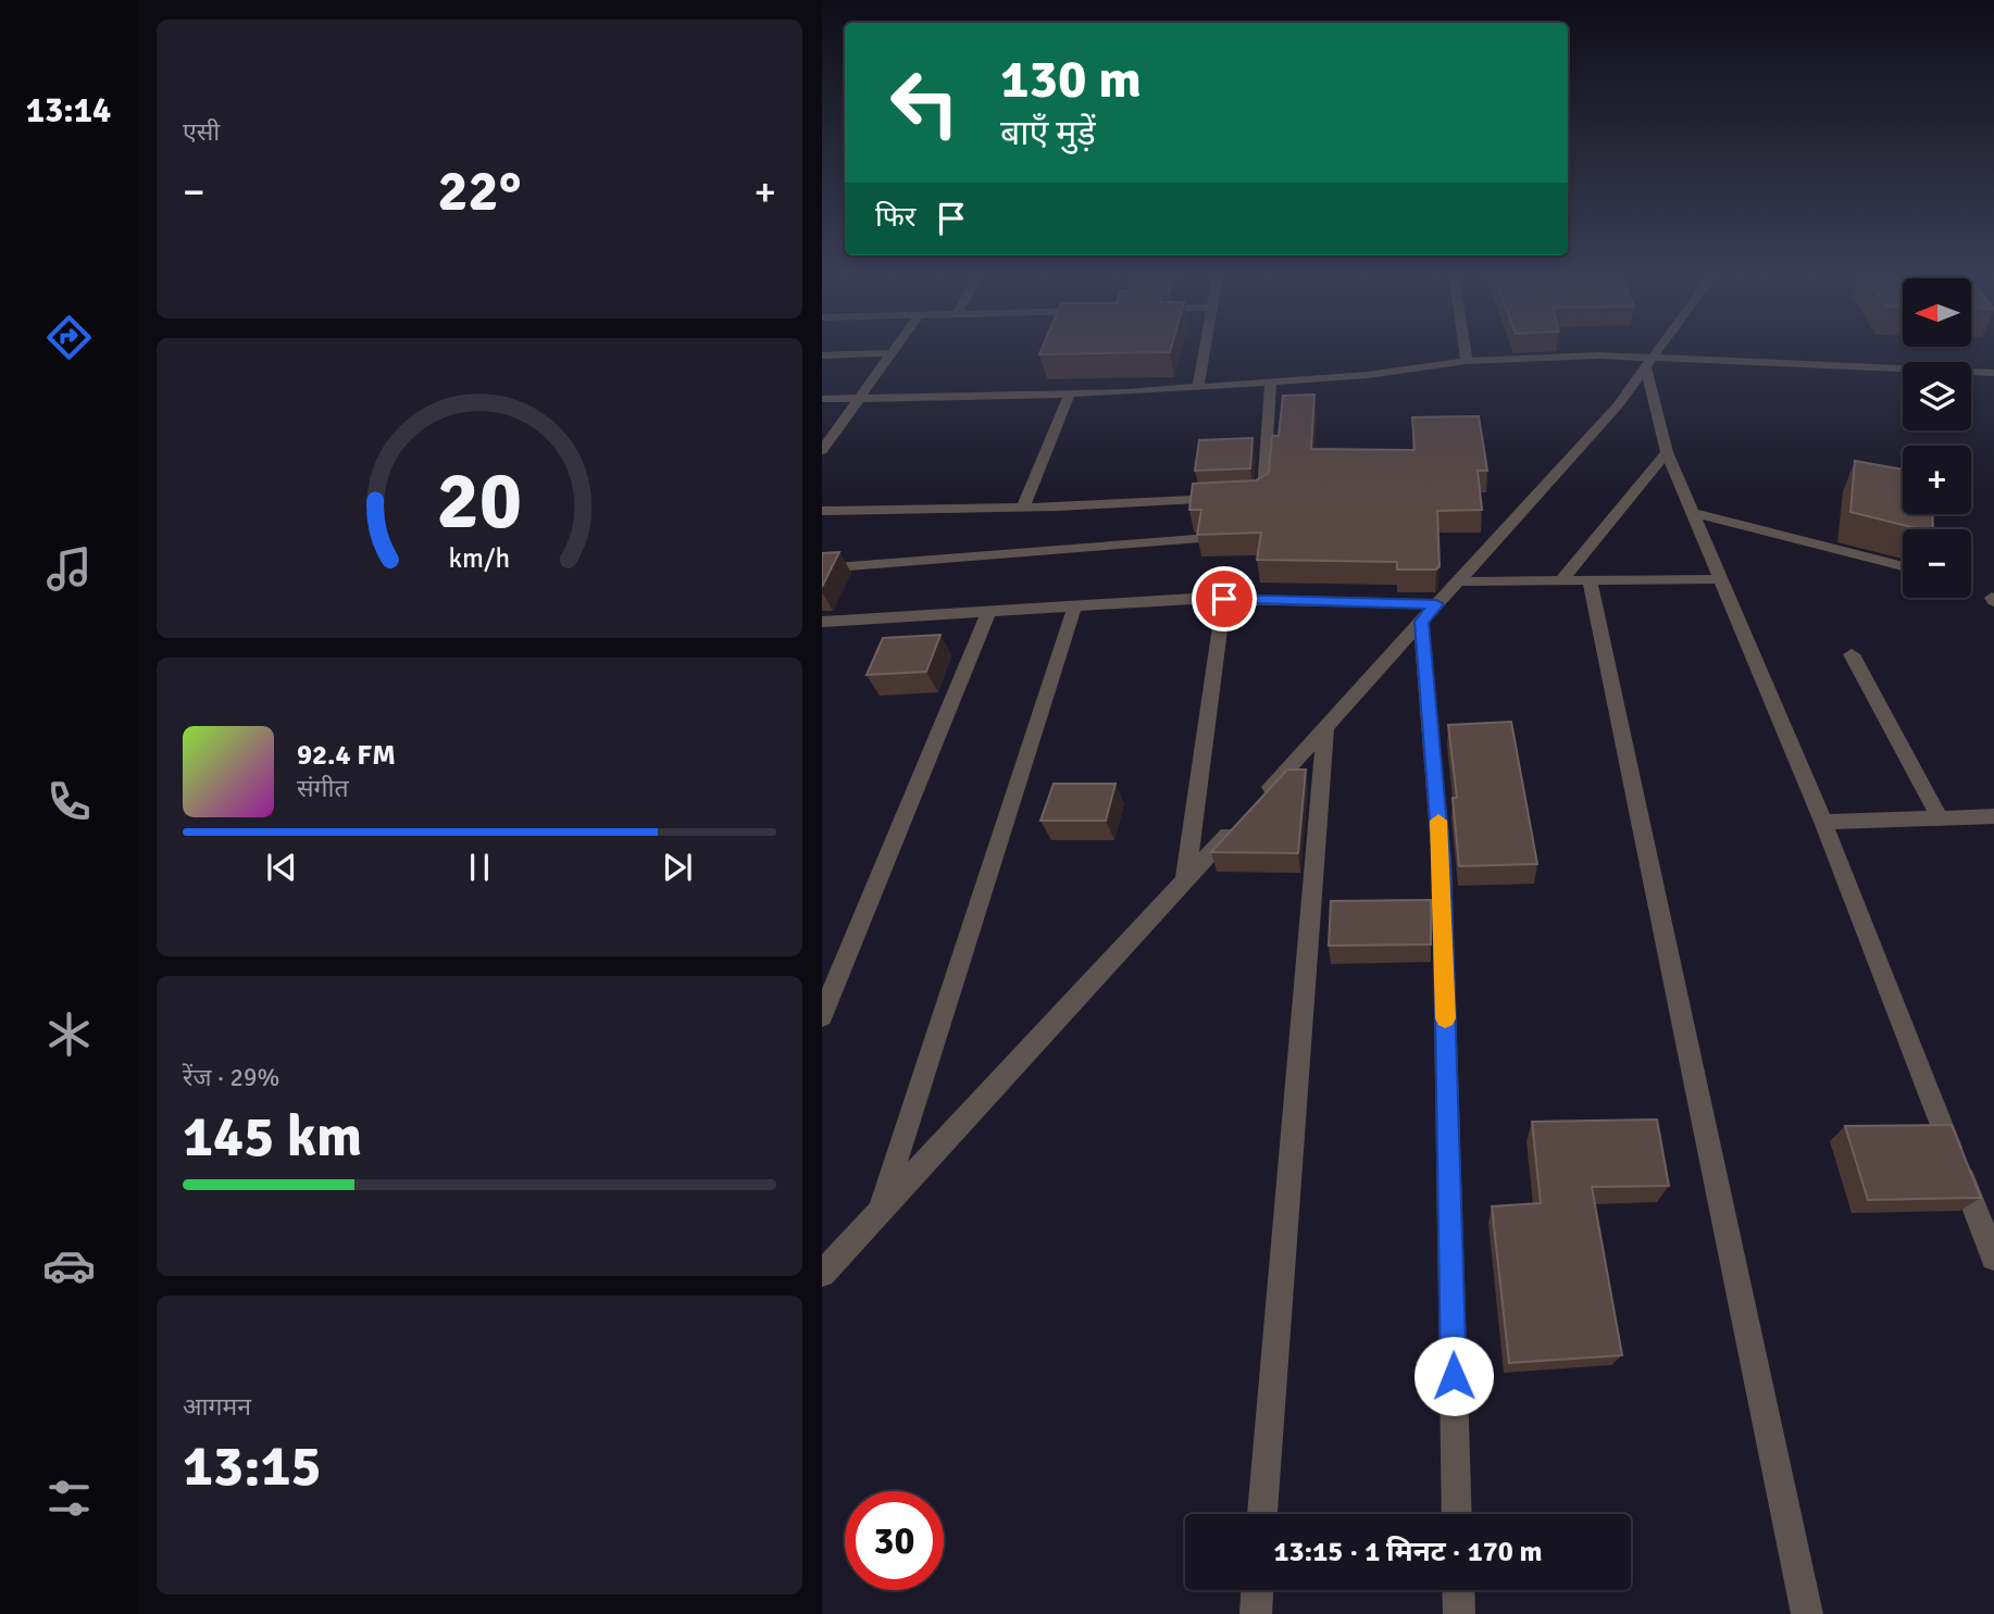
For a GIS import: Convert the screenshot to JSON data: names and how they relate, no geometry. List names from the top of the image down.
{
  "north": "left",
  "page": {
    "tabs": "13:14",
    "tile": [
      "एसी",
      ["रेंज · 29%", "145 km"],
      ["आगमन", "13:15"]
    ],
    "turn": ["130 m", "बाएँ मुड़ें"],
    "heat": ["−", "22°", "+"],
    "then": "फिर",
    "map_buttons": ["+", "−"],
    "song": ["92.4 FM", "संगीत"],
    "limit": "30",
    "trip": "13:15 · 1 मिनट · 170 m",
    "gauge": ["20", "km/h"]
  }
}
